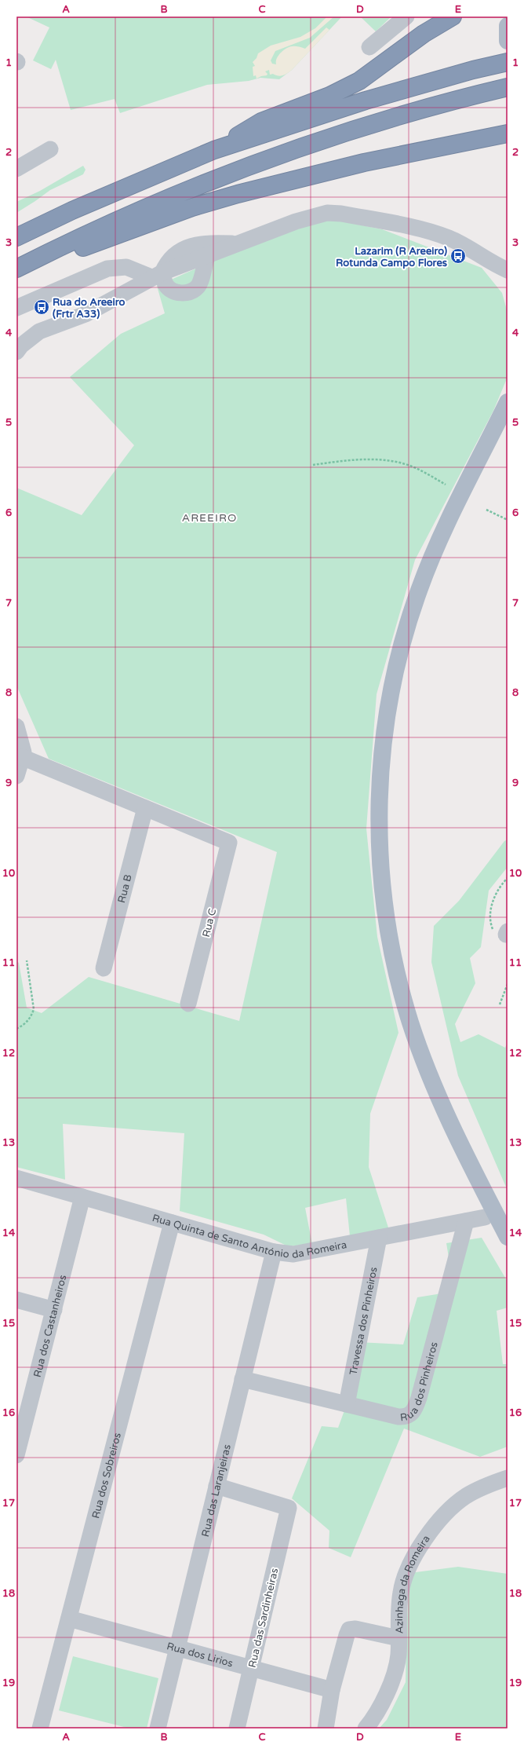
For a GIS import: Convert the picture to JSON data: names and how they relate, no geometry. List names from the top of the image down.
{
  "streets": {
    "street": [
      "Rua B",
      "Rua C",
      "Rua Quinta de Santo António da Romeira",
      "Travessa dos Pinheiros",
      "Rua dos Castanheiros",
      "Rua dos Pinheiros",
      "Rua dos Sobreiros",
      "Rua das Laranjeiras",
      "Azinhaga da Romeira",
      "Rua das Sardinheiras",
      "Rua dos Lirios"
    ]
  },
  "crossings": [
    ["Rua B", "Rua C"],
    ["Rua Quinta de Santo António da Romeira", "Travessa dos Pinheiros"],
    ["Rua Quinta de Santo António da Romeira", "Rua dos Castanheiros"],
    ["Rua Quinta de Santo António da Romeira", "Rua dos Pinheiros"],
    ["Rua Quinta de Santo António da Romeira", "Rua dos Sobreiros"],
    ["Rua Quinta de Santo António da Romeira", "Rua das Laranjeiras"],
    ["Travessa dos Pinheiros", "Rua dos Pinheiros"],
    ["Rua dos Pinheiros", "Rua das Laranjeiras"],
    ["Rua dos Sobreiros", "Rua dos Lirios"],
    ["Rua das Laranjeiras", "Rua das Sardinheiras"],
    ["Rua das Laranjeiras", "Rua dos Lirios"],
    ["Rua das Sardinheiras", "Rua dos Lirios"]
  ],
  "districts": ["AREEIRO"],
  "places": {
    "bus stop": ["Lazarim (R Areeiro) Rotunda Campo Flores", "Rua do Areeiro (Frtr A33)"]
  },
  "grid": {
    "columns": [
      "A",
      "B",
      "C",
      "D",
      "E"
    ],
    "rows": [
      "1",
      "2",
      "3",
      "4",
      "5",
      "6",
      "7",
      "8",
      "9",
      "10",
      "11",
      "12",
      "13",
      "14",
      "15",
      "16",
      "17",
      "18",
      "19"
    ]
  }
}
